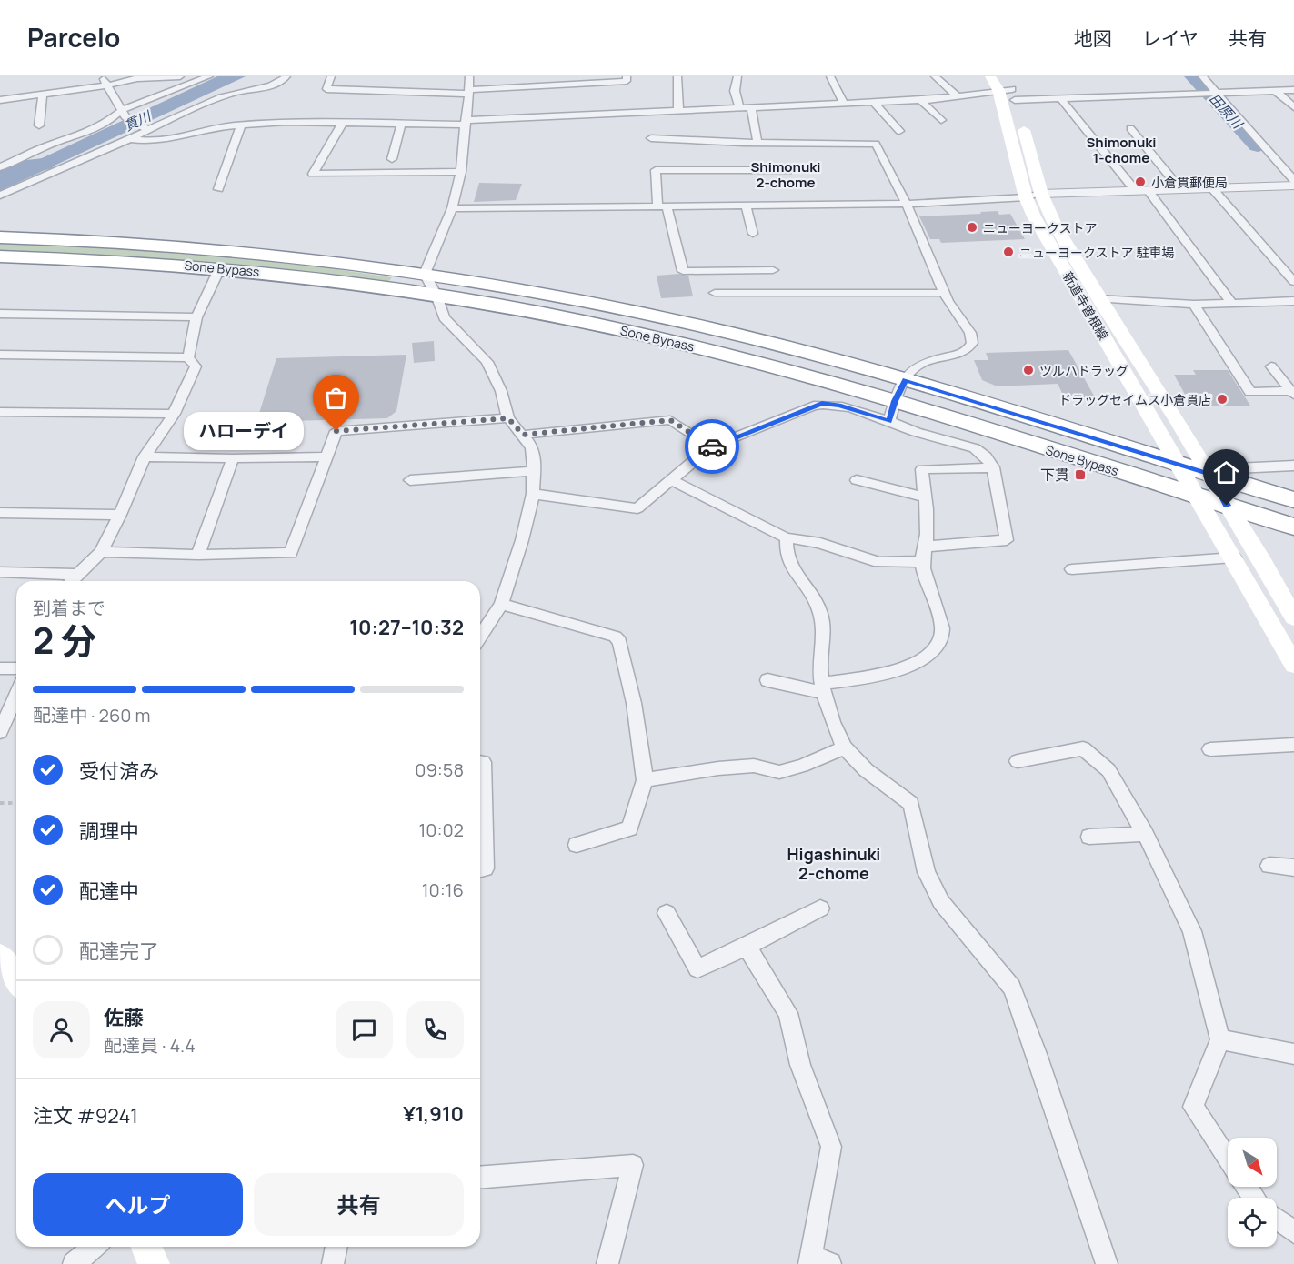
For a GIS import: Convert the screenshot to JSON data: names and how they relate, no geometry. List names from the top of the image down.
{
  "streets": {
    "highway": ["Sone Bypass"],
    "main road": ["新道寺曽根線"]
  },
  "crossings": [
    ["Sone Bypass", "新道寺曽根線"]
  ],
  "districts": ["Shimonuki 1-chome", "Shimonuki 2-chome", "Higashinuki 2-chome"],
  "water": ["田原川", "貫川"],
  "places": {
    "other": [
      "小倉貫郵便局",
      "ニューヨークストア",
      "ニューヨークストア 駐車場",
      "ツルハドラッグ",
      "ドラッグセイムス小倉貫店",
      "ハローデイ"
    ],
    "transit": ["下貫"]
  },
  "north": "bottom right",
  "page": {
    "header": "Parcelo",
    "nav": ["地図", "レイヤ", "共有"],
    "bubble": "ハローデイ",
    "heading": ["2 分", "到着まで", "10:27–10:32"],
    "panel": [
      "佐藤",
      "配達員 · 4.4",
      "注文 #9241",
      "¥1,910"
    ],
    "bar": "配達中 · 260 m",
    "list": [
      ["受付済み", "09:58"],
      ["調理中", "10:02"],
      ["配達中", "10:16"],
      "配達完了"
    ],
    "buttons": ["ヘルプ", "共有"]
  }
}
